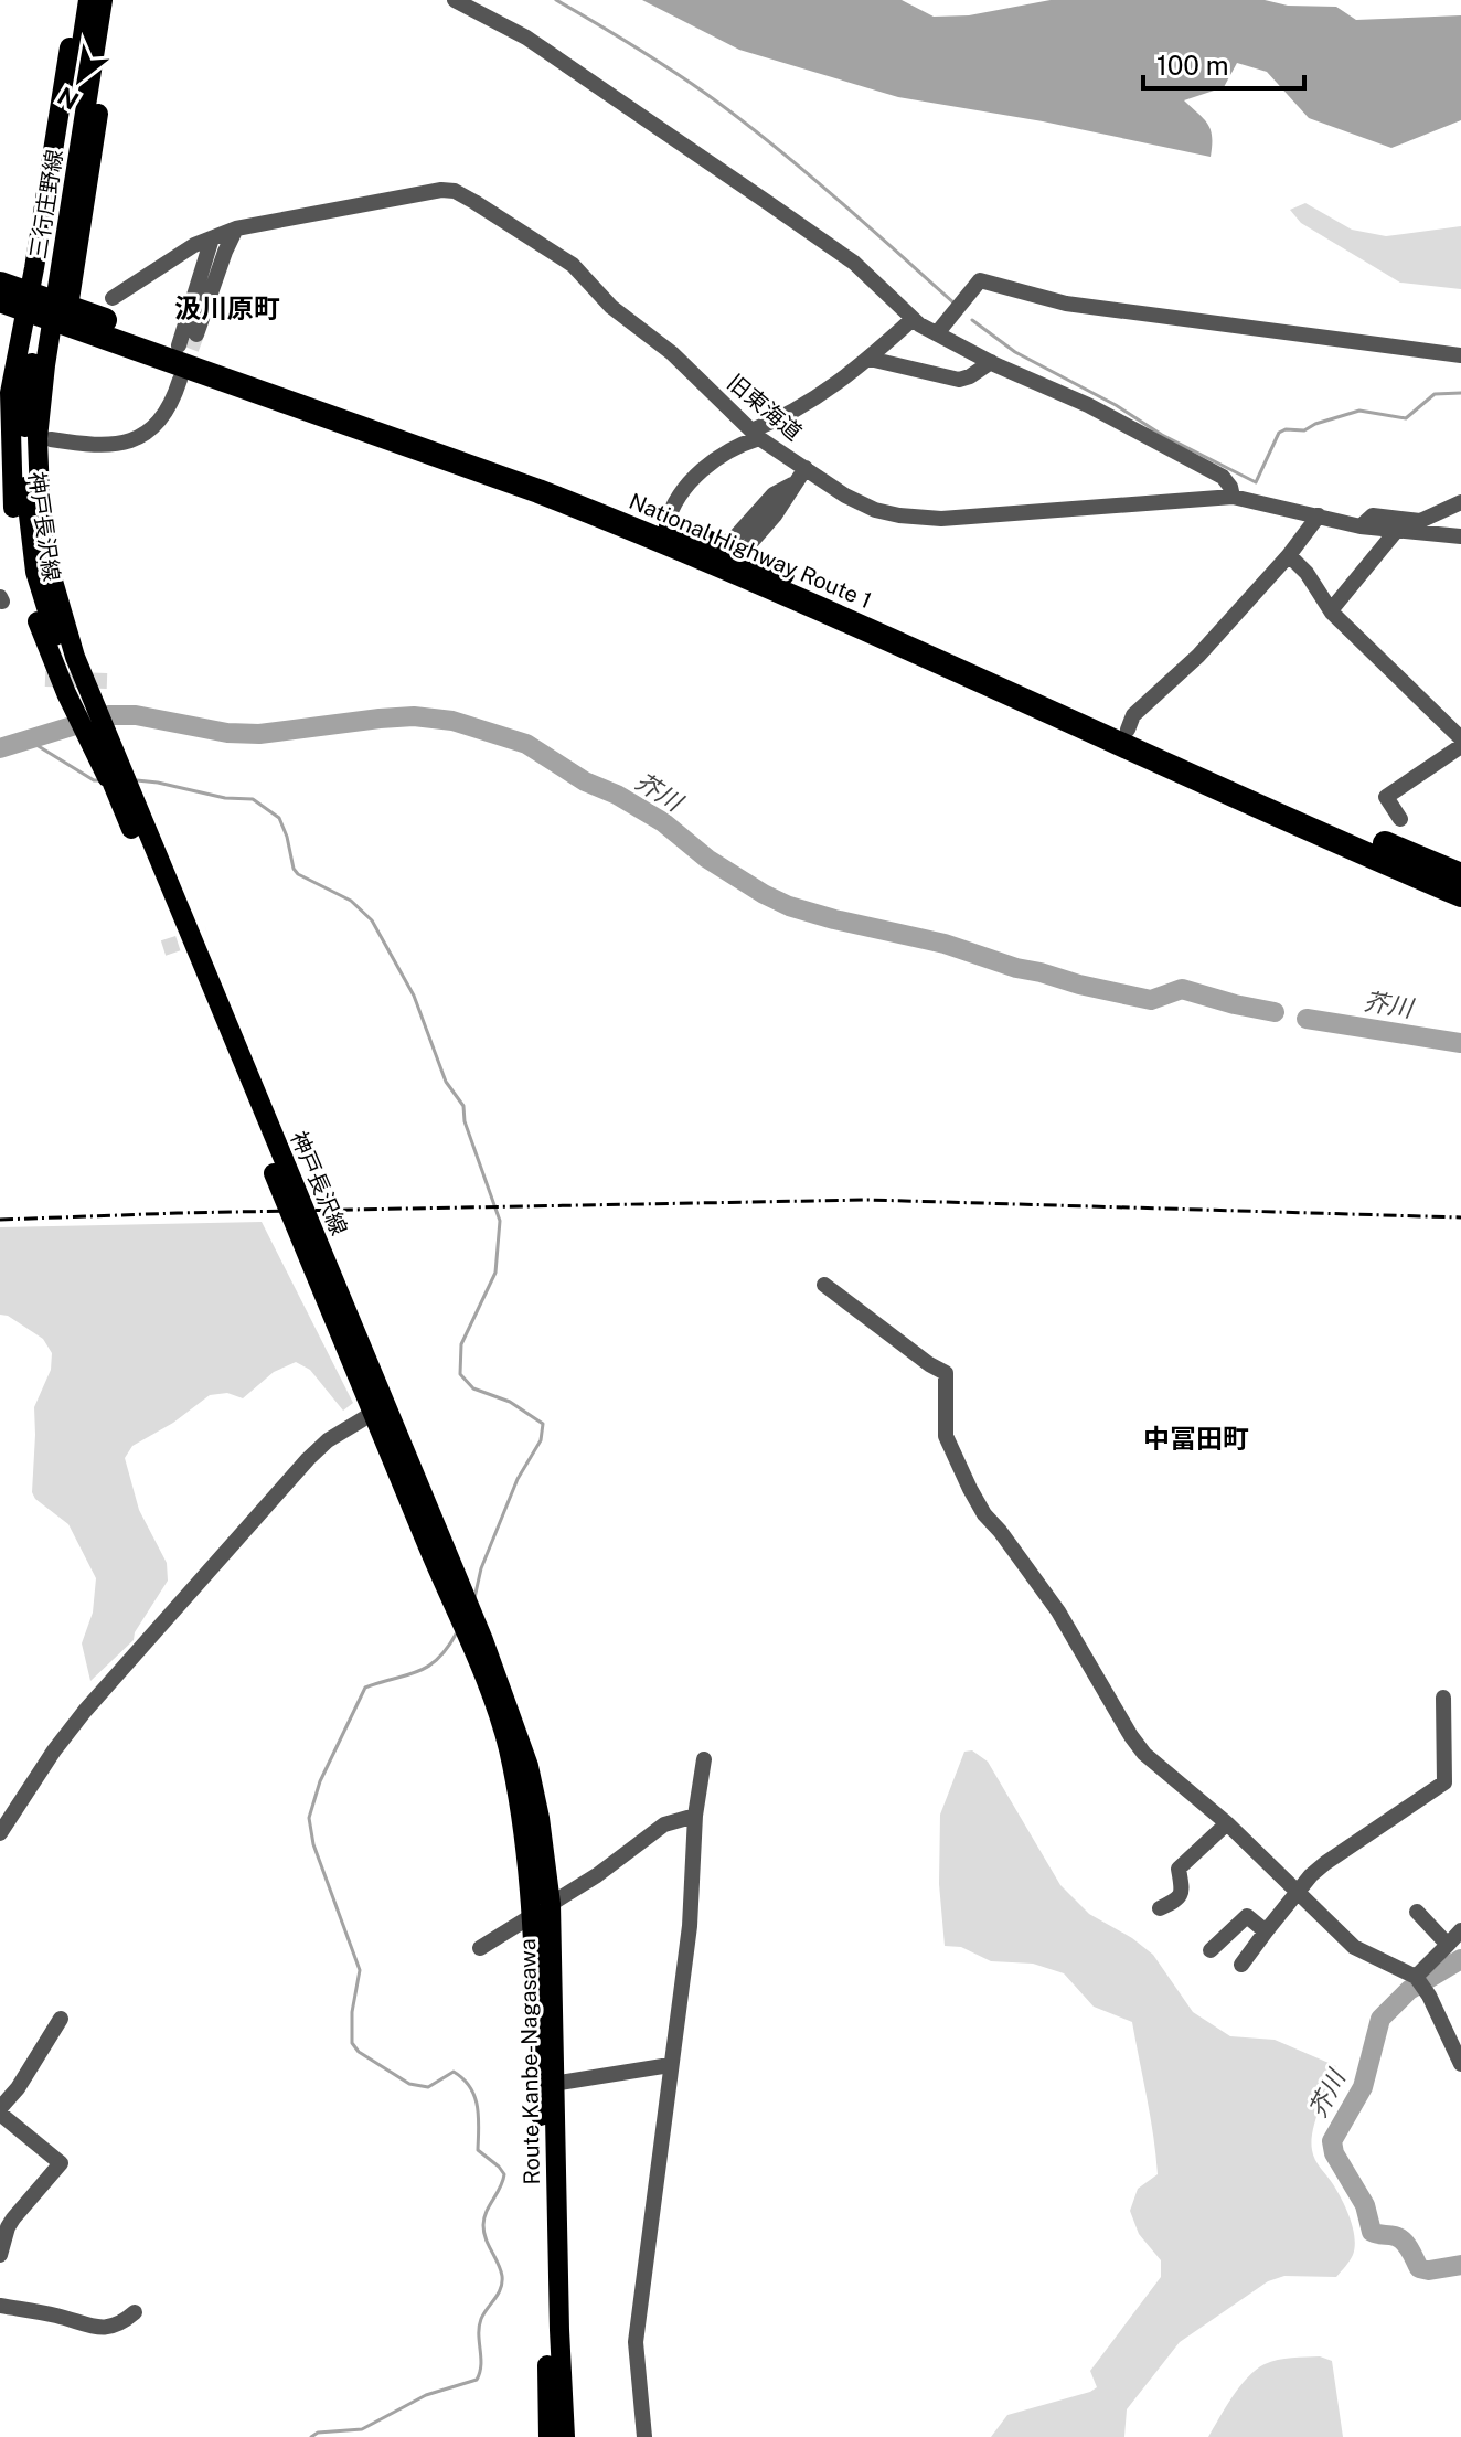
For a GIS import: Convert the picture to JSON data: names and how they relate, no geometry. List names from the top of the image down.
{
  "streets": {
    "highway": ["National Highway Route 1"],
    "main road": ["三行庄野線", "神戸長沢線", "Route Kanbe-Nagasawa"],
    "street": ["旧東海道"]
  },
  "crossings": [
    ["三行庄野線", "神戸長沢線"],
    ["三行庄野線", "National Highway Route 1"],
    ["神戸長沢線", "National Highway Route 1"],
    ["神戸長沢線", "Route Kanbe-Nagasawa"]
  ],
  "districts": ["汲川原町", "中冨田町"],
  "water": ["芥川"],
  "scale_bar": "100 m",
  "north": "bottom left"
}
